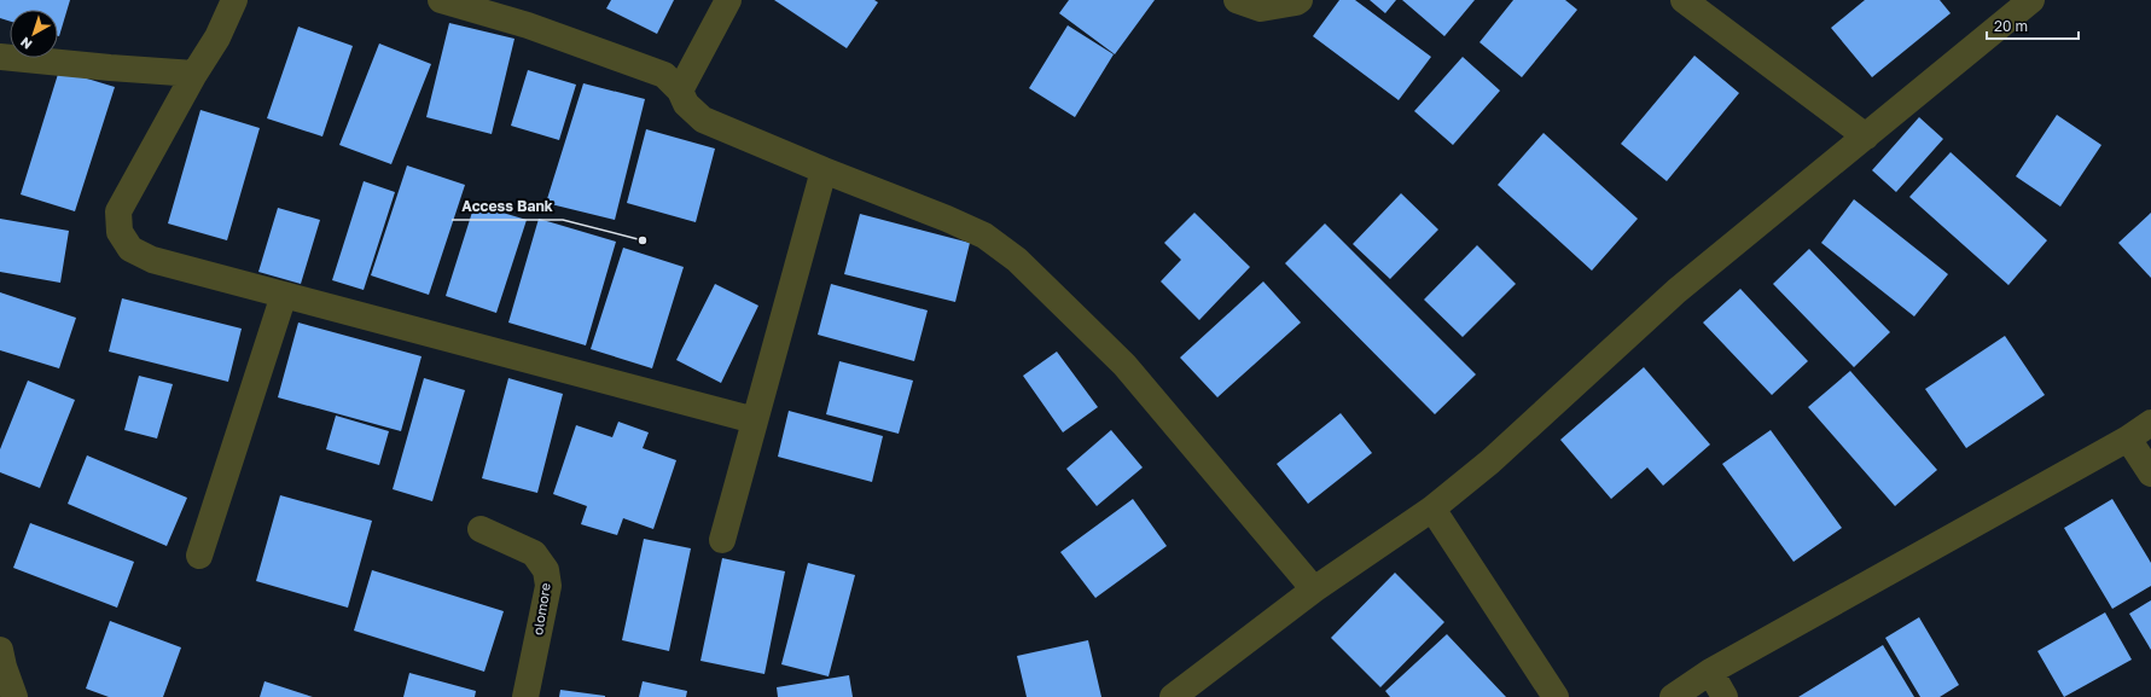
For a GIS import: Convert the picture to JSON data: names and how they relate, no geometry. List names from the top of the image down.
{
  "streets": {
    "street": ["olomore"]
  },
  "places": ["Access Bank"],
  "scale_bar": "20 m",
  "north": "bottom left"
}
